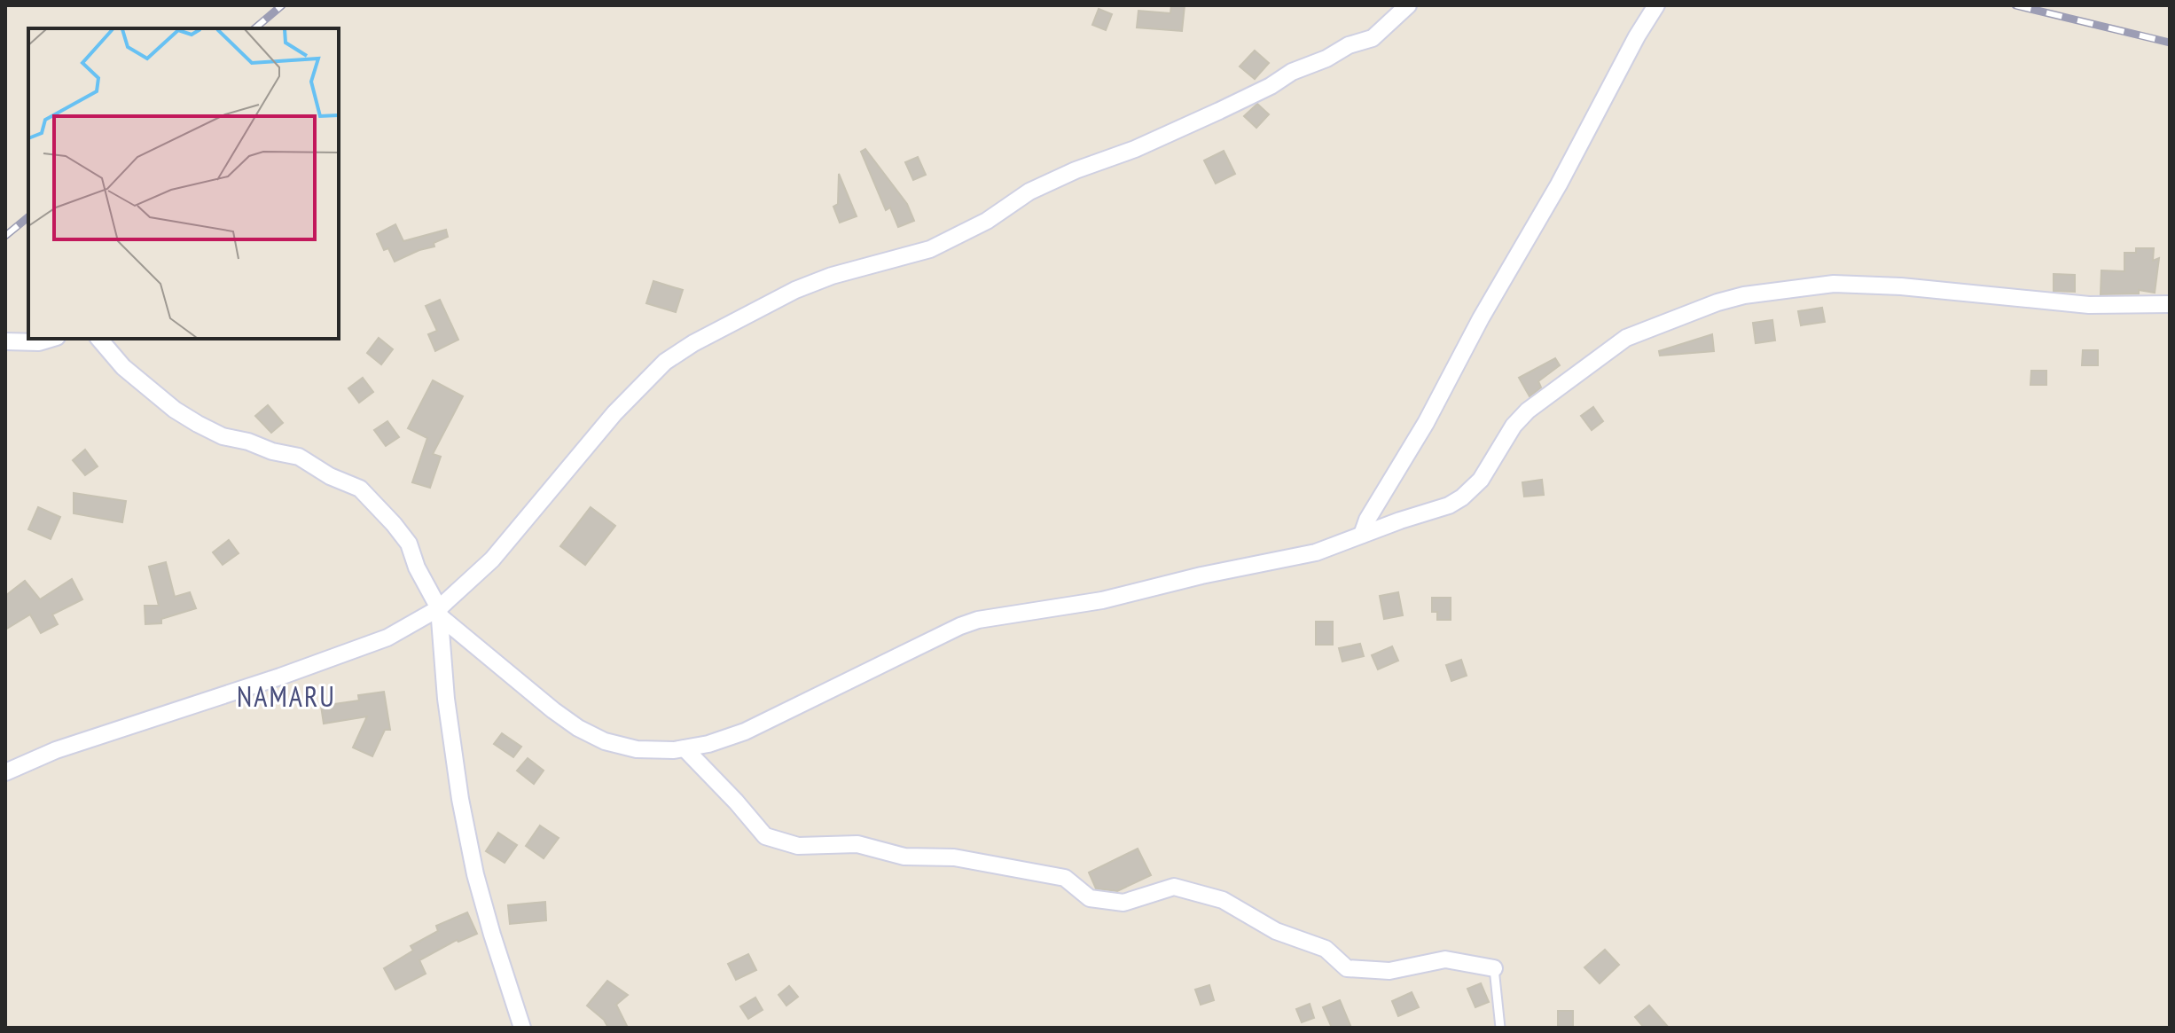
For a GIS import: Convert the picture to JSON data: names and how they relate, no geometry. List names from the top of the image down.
{
  "districts": ["NAMARU"]
}
